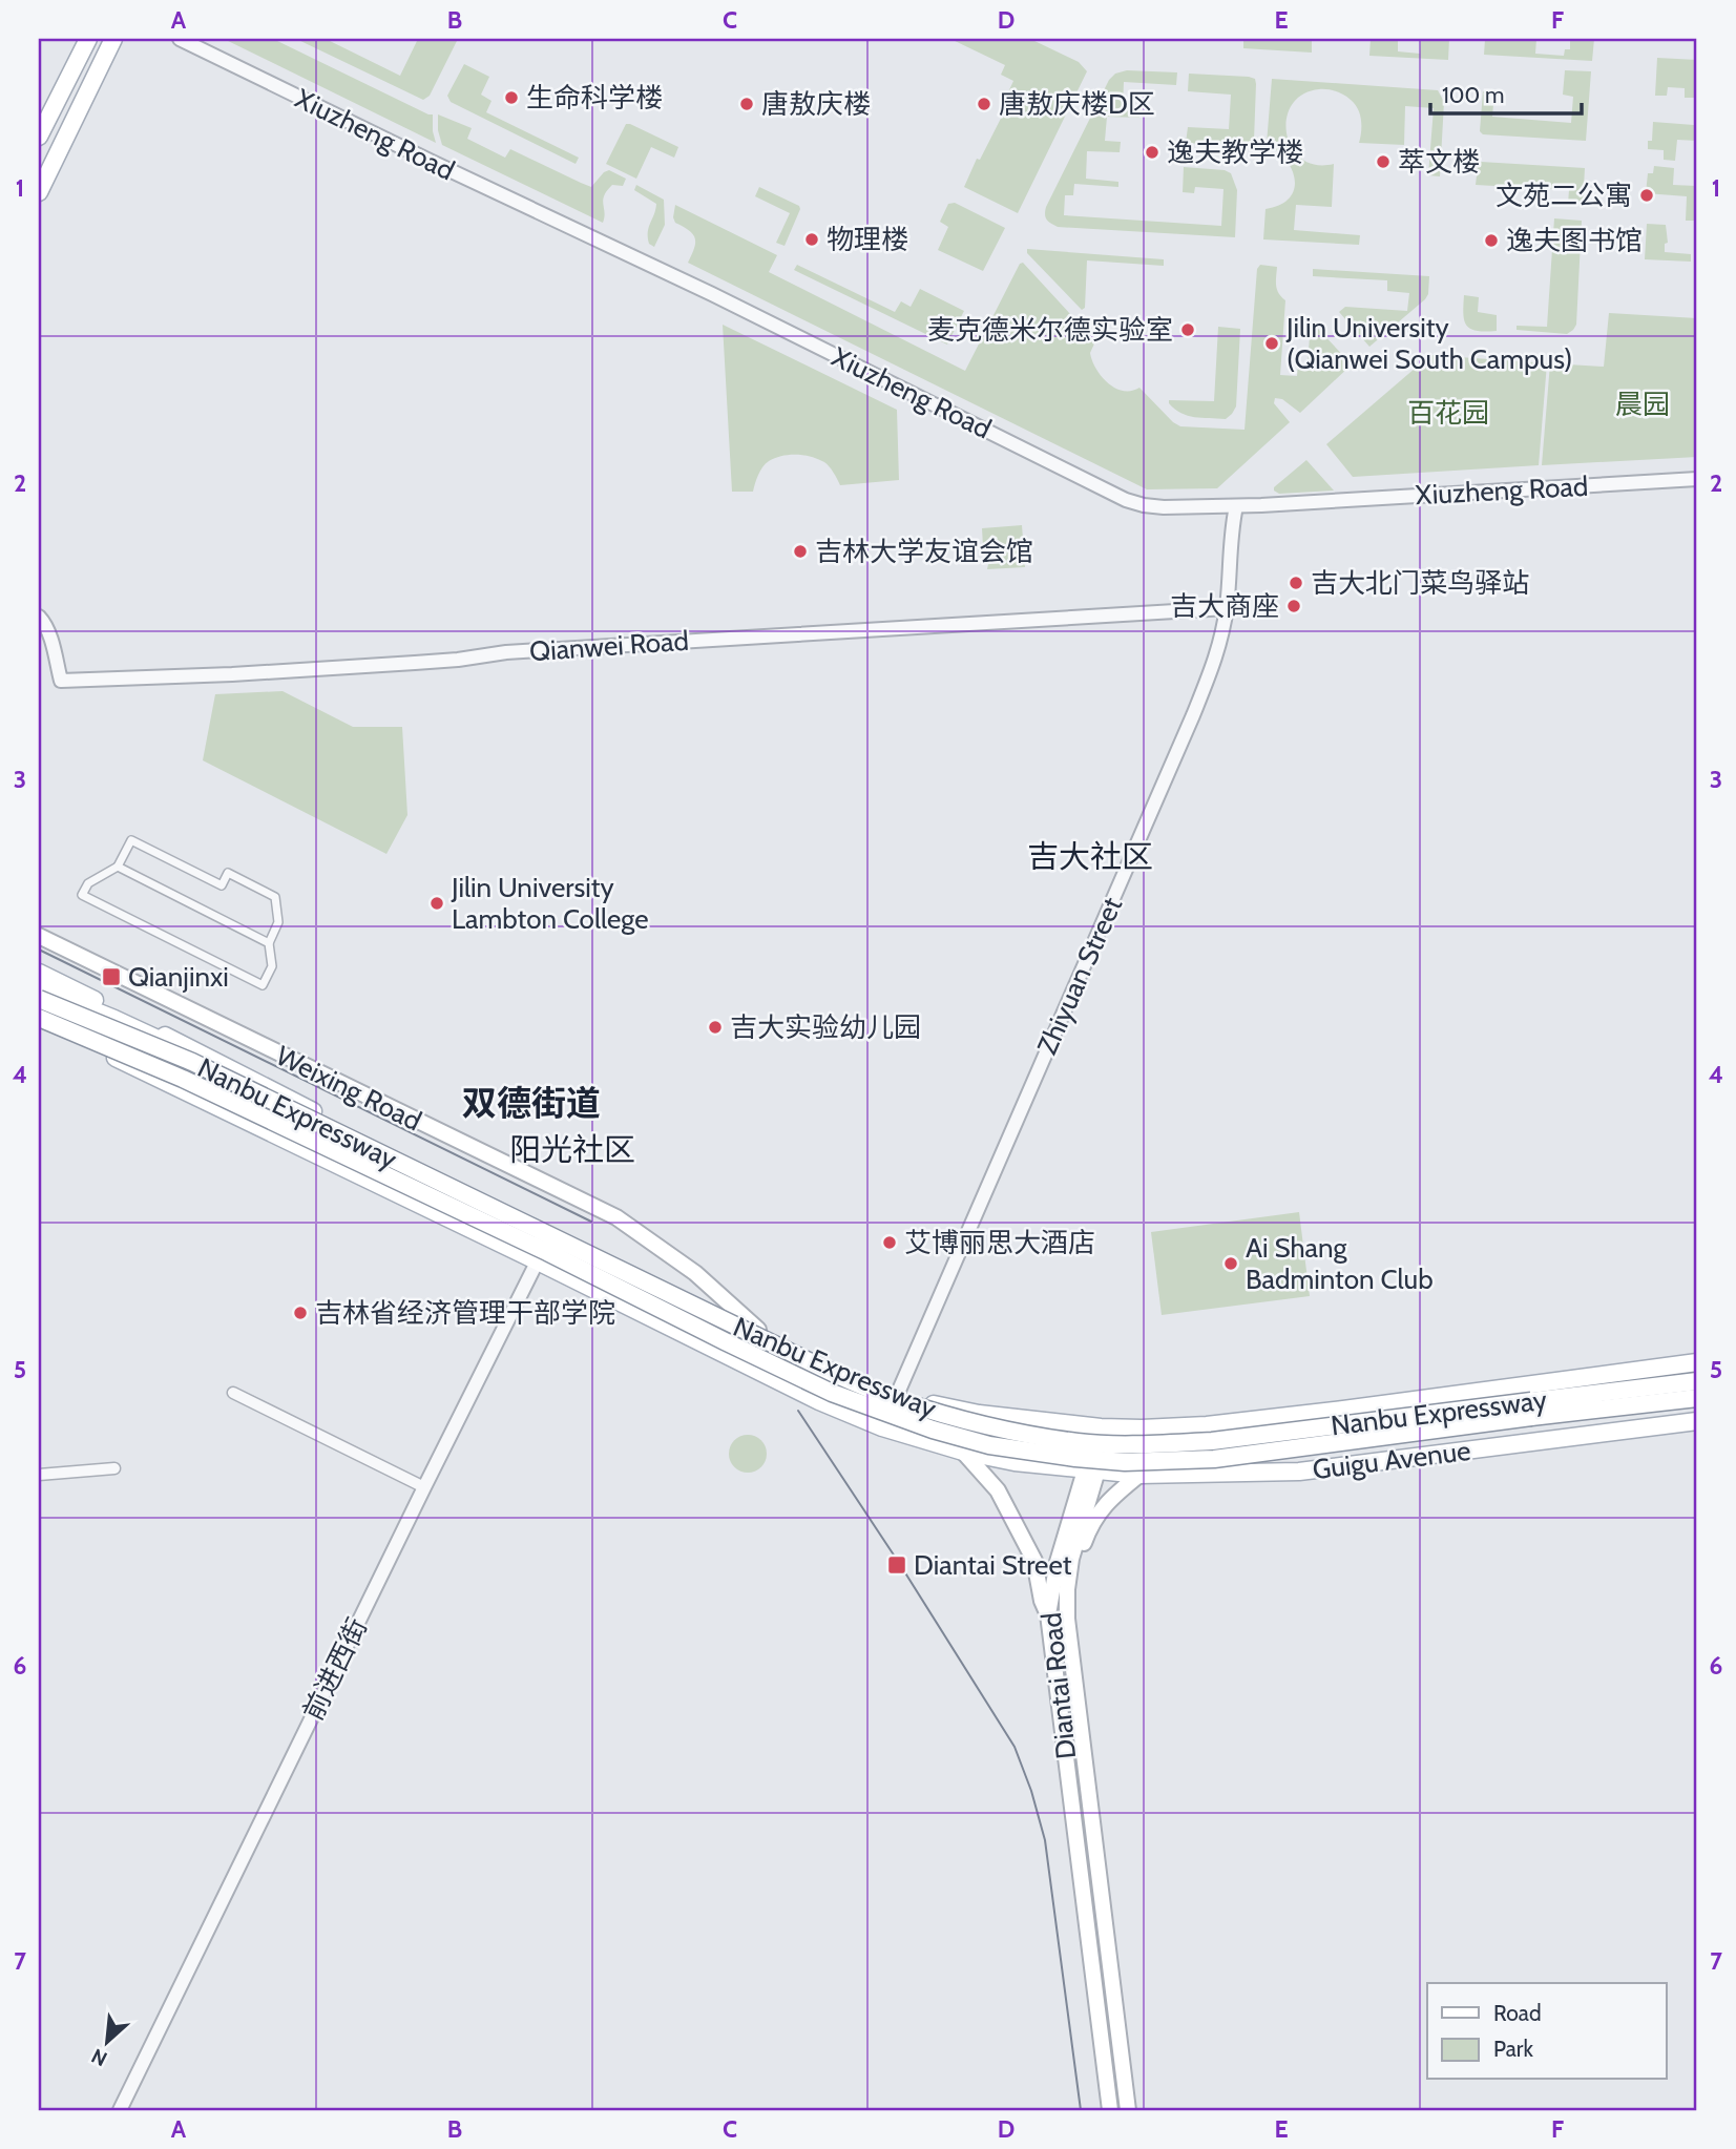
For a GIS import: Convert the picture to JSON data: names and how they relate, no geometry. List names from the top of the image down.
{
  "streets": {
    "main road": [
      "Weixing Road",
      "Nanbu Expressway",
      "Guigu Avenue",
      "Diantai Road"
    ],
    "street": [
      "Xiuzheng Road",
      "Qianwei Road",
      "Zhiyuan Street",
      "前进西街"
    ]
  },
  "crossings": [
    ["Xiuzheng Road", "Zhiyuan Street"],
    ["Qianwei Road", "Zhiyuan Street"],
    ["Zhiyuan Street", "Weixing Road"],
    ["Weixing Road", "Guigu Avenue"],
    ["Weixing Road", "前进西街"],
    ["Weixing Road", "Diantai Road"],
    ["Guigu Avenue", "Diantai Road"]
  ],
  "districts": ["吉大社区", "双德街道", "阳光社区"],
  "parks": ["晨园", "百花园"],
  "places": {
    "other": [
      "生命科学楼",
      "唐敖庆楼",
      "唐敖庆楼D区",
      "逸夫教学楼",
      "萃文楼",
      "文苑二公寓",
      "物理楼",
      "逸夫图书馆",
      "麦克德米尔德实验室",
      "Jilin University (Qianwei South Campus)",
      "吉林大学友谊会馆",
      "吉大北门菜鸟驿站",
      "吉大商座",
      "Jilin University Lambton College",
      "吉大实验幼儿园",
      "艾博丽思大酒店",
      "Ai Shang Badminton Club",
      "吉林省经济管理干部学院"
    ],
    "transit": ["Qianjinxi", "Diantai Street"]
  },
  "legend": ["Road", "Park"],
  "scale_bar": "100 m",
  "north": "bottom left",
  "grid": {
    "columns": [
      "A",
      "B",
      "C",
      "D",
      "E",
      "F"
    ],
    "rows": [
      "1",
      "2",
      "3",
      "4",
      "5",
      "6",
      "7"
    ]
  }
}
